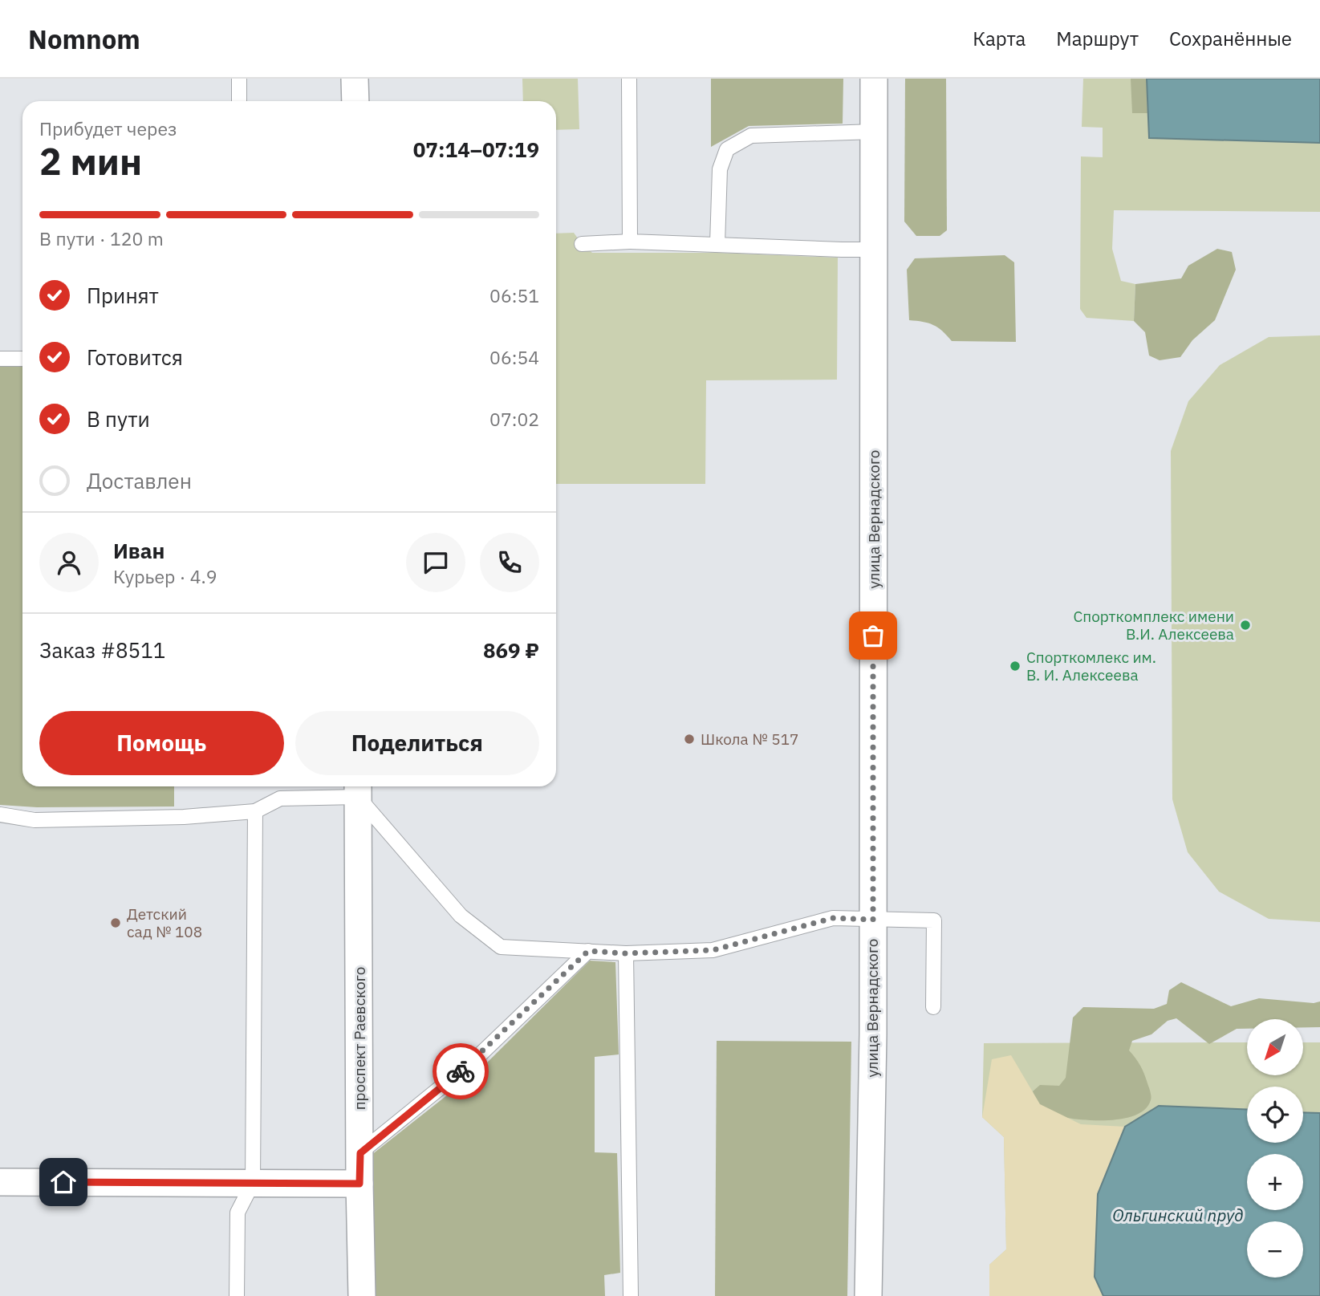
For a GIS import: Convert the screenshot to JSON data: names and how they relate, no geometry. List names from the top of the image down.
{
  "streets": {
    "street": ["улица Вернадского", "проспект Раевского"]
  },
  "water": ["Ольгинский пруд"],
  "places": [
    "Спорткомплекс имени В.И. Алексеева",
    "Спорткомлекс им. В. И. Алексеева",
    "Школа № 517",
    "Детский сад № 108"
  ],
  "north": "bottom left",
  "page": {
    "header": "Nomnom",
    "nav": ["Карта", "Маршрут", "Сохранённые"],
    "heading": ["2 мин", "Прибудет через", "07:14–07:19"],
    "panel": [
      "Иван",
      "Курьер · 4.9",
      "Заказ #8511",
      "869 ₽"
    ],
    "bar": "В пути · 120 m",
    "list": [
      ["Принят", "06:51"],
      ["Готовится", "06:54"],
      ["В пути", "07:02"],
      "Доставлен"
    ],
    "buttons": ["Помощь", "Поделиться"],
    "map_buttons": ["+", "−"]
  }
}
